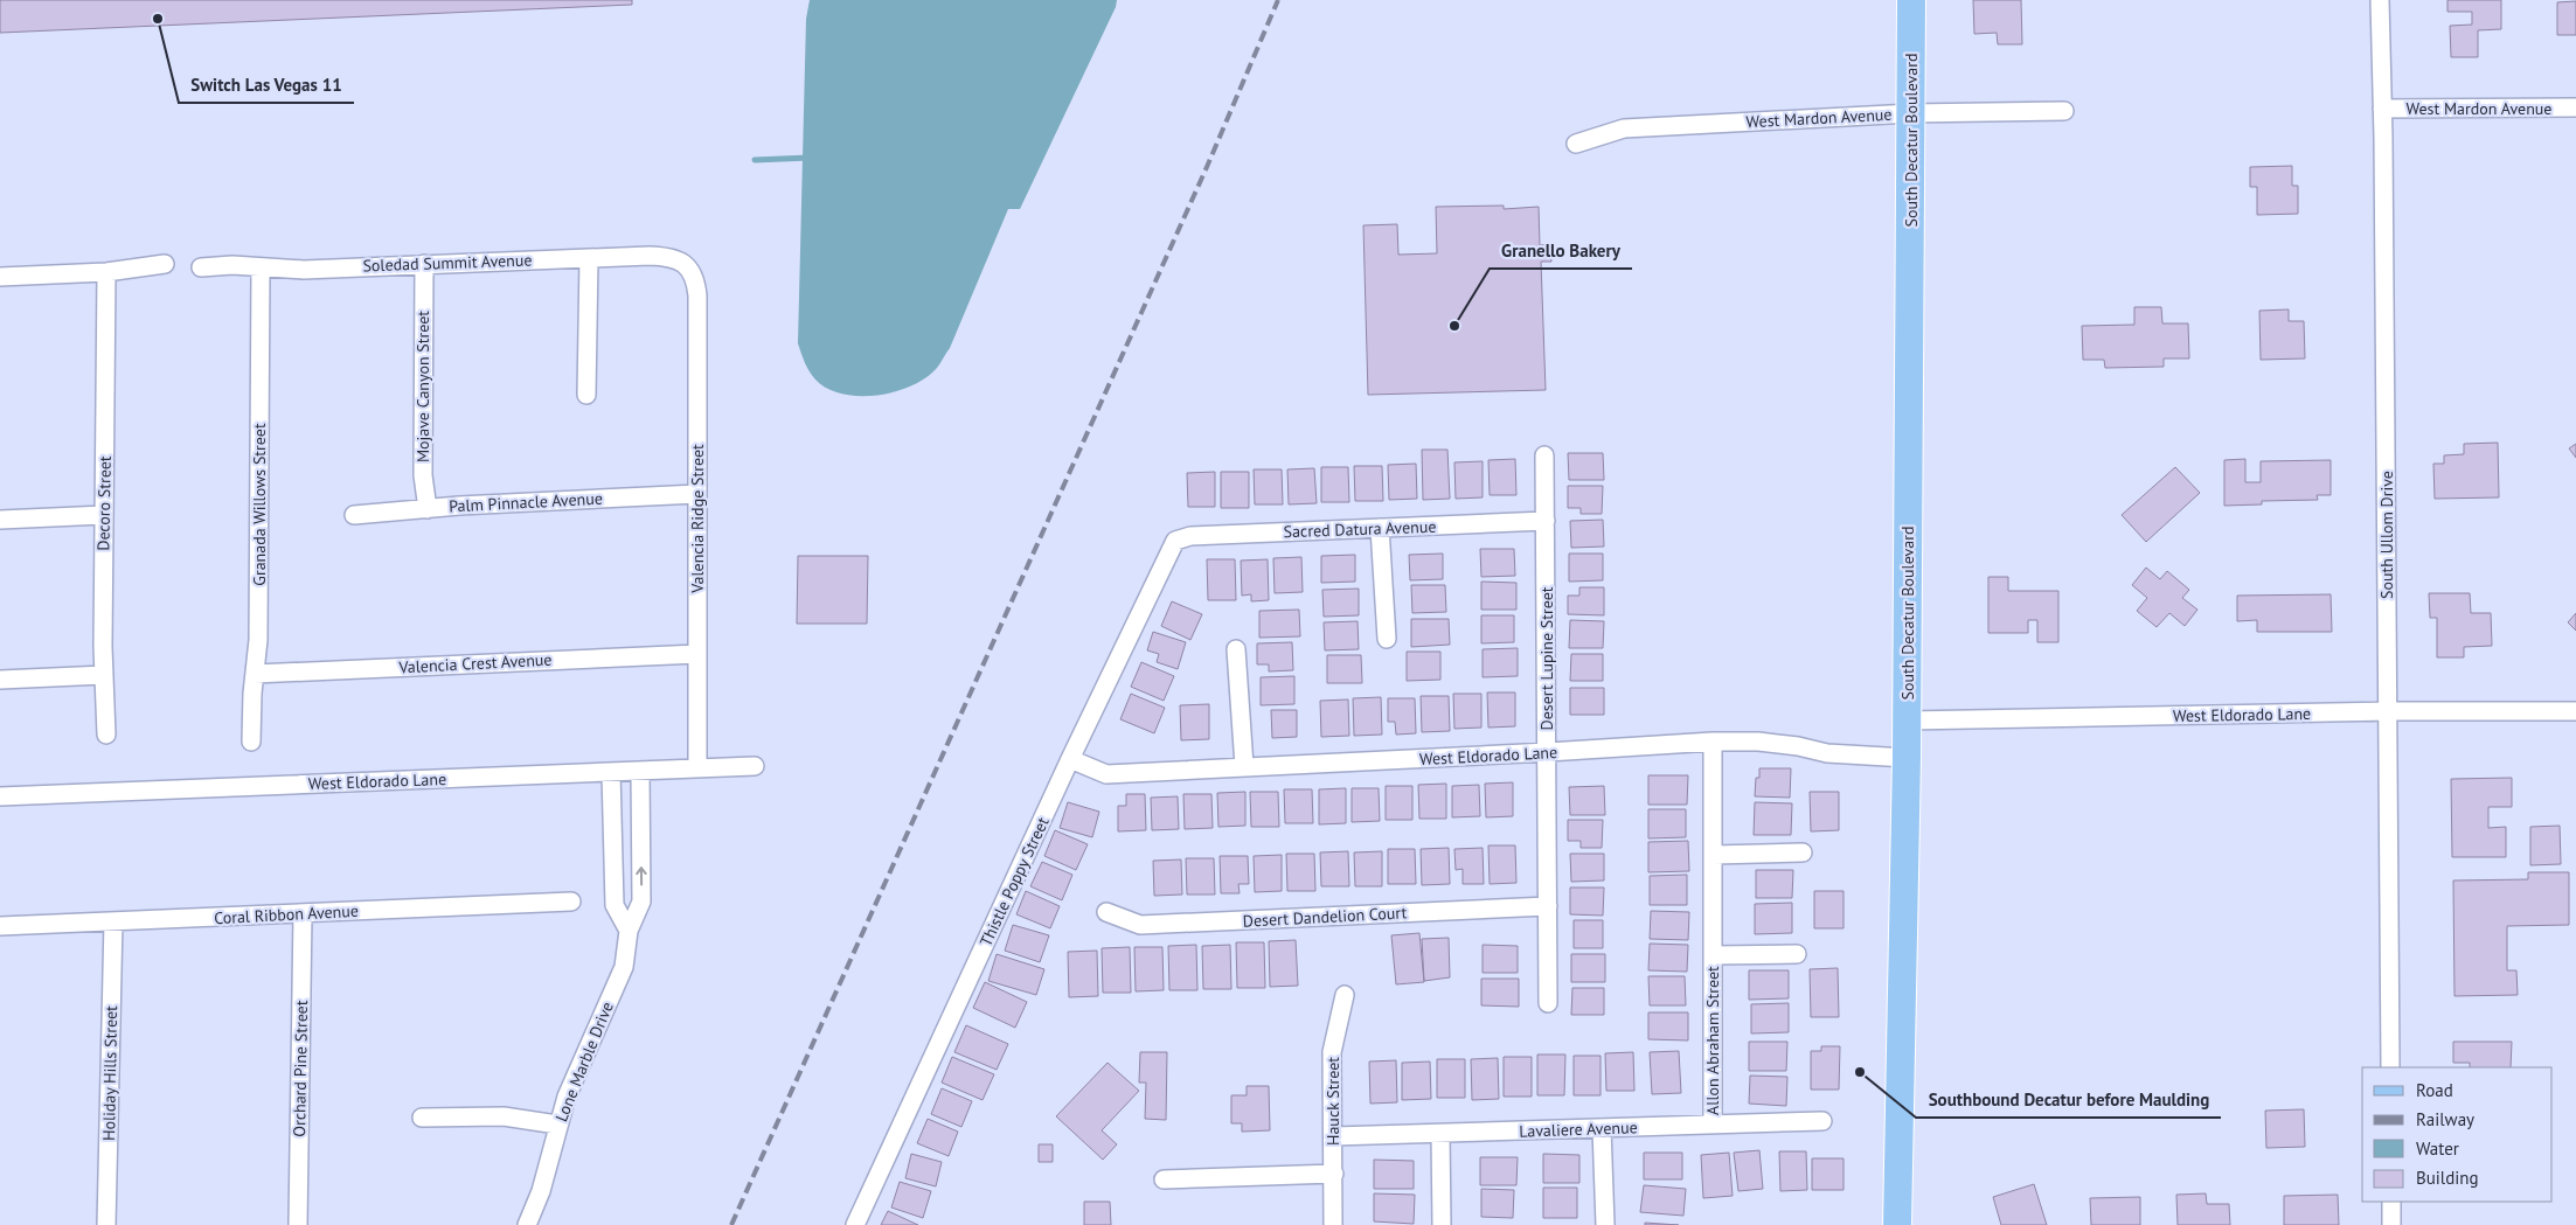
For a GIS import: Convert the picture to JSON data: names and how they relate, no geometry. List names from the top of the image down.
{
  "streets": {
    "main road": ["South Decatur Boulevard"],
    "street": [
      "West Mardon Avenue",
      "Soledad Summit Avenue",
      "Mojave Canyon Street",
      "Palm Pinnacle Avenue",
      "Decoro Street",
      "Granada Willows Street",
      "Valencia Ridge Street",
      "Sacred Datura Avenue",
      "South Ullom Drive",
      "Desert Lupine Street",
      "Valencia Crest Avenue",
      "West Eldorado Lane",
      "Thistle Poppy Street",
      "Coral Ribbon Avenue",
      "Desert Dandelion Court",
      "Allon Abraham Street",
      "Lone Marble Drive",
      "Orchard Pine Street",
      "Holiday Hills Street",
      "Hauck Street",
      "Lavaliere Avenue"
    ]
  },
  "crossings": [
    ["West Mardon Avenue", "South Decatur Boulevard"],
    ["West Mardon Avenue", "South Ullom Drive"],
    ["South Decatur Boulevard", "West Eldorado Lane"],
    ["Soledad Summit Avenue", "Mojave Canyon Street"],
    ["Soledad Summit Avenue", "Granada Willows Street"],
    ["Soledad Summit Avenue", "Valencia Ridge Street"],
    ["Mojave Canyon Street", "Palm Pinnacle Avenue"],
    ["Palm Pinnacle Avenue", "Valencia Ridge Street"],
    ["Granada Willows Street", "Valencia Crest Avenue"],
    ["Valencia Ridge Street", "Valencia Crest Avenue"],
    ["Valencia Ridge Street", "West Eldorado Lane"],
    ["Sacred Datura Avenue", "Desert Lupine Street"],
    ["Sacred Datura Avenue", "Thistle Poppy Street"],
    ["South Ullom Drive", "West Eldorado Lane"],
    ["Desert Lupine Street", "West Eldorado Lane"],
    ["Desert Lupine Street", "Desert Dandelion Court"],
    ["West Eldorado Lane", "Thistle Poppy Street"],
    ["West Eldorado Lane", "Allon Abraham Street"],
    ["West Eldorado Lane", "Lone Marble Drive"],
    ["Coral Ribbon Avenue", "Orchard Pine Street"],
    ["Coral Ribbon Avenue", "Holiday Hills Street"],
    ["Allon Abraham Street", "Lavaliere Avenue"],
    ["Hauck Street", "Lavaliere Avenue"]
  ],
  "places": ["Switch Las Vegas 11", "Granello Bakery", "Southbound Decatur before Maulding"],
  "legend": [
    "Road",
    "Railway",
    "Water",
    "Building"
  ]
}
